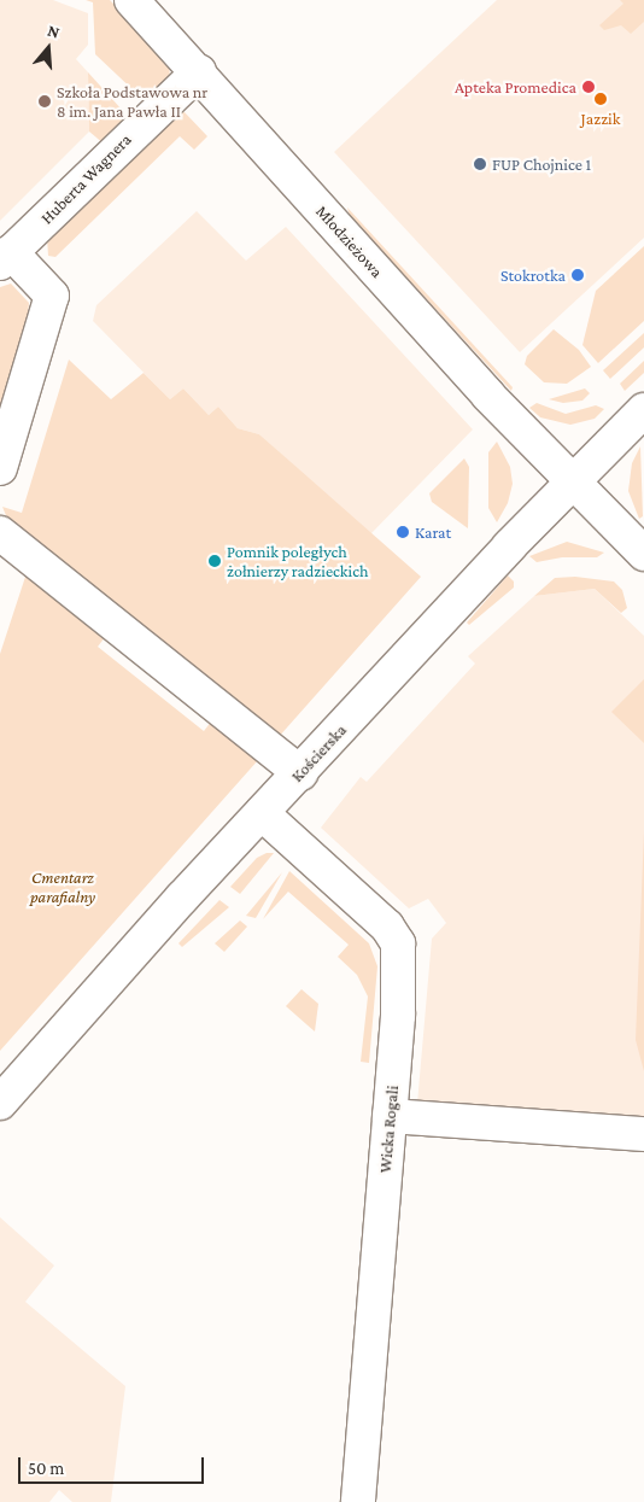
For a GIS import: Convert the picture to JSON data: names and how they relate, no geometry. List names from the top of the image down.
{
  "streets": {
    "street": [
      "Huberta Wagnera",
      "Młodzieżowa",
      "Kościerska",
      "Wicka Rogali"
    ]
  },
  "crossings": [
    ["Huberta Wagnera", "Młodzieżowa"],
    ["Młodzieżowa", "Kościerska"],
    ["Kościerska", "Wicka Rogali"]
  ],
  "parks": ["Cmentarz parafialny"],
  "places": [
    "Apteka Promedica",
    "Jazzik",
    "Szkoła Podstawowa nr 8 im. Jana Pawła II",
    "FUP Chojnice 1",
    "Stokrotka",
    "Karat",
    "Pomnik poległych żołnierzy radzieckich"
  ],
  "scale_bar": "50 m",
  "north": "top"
}
